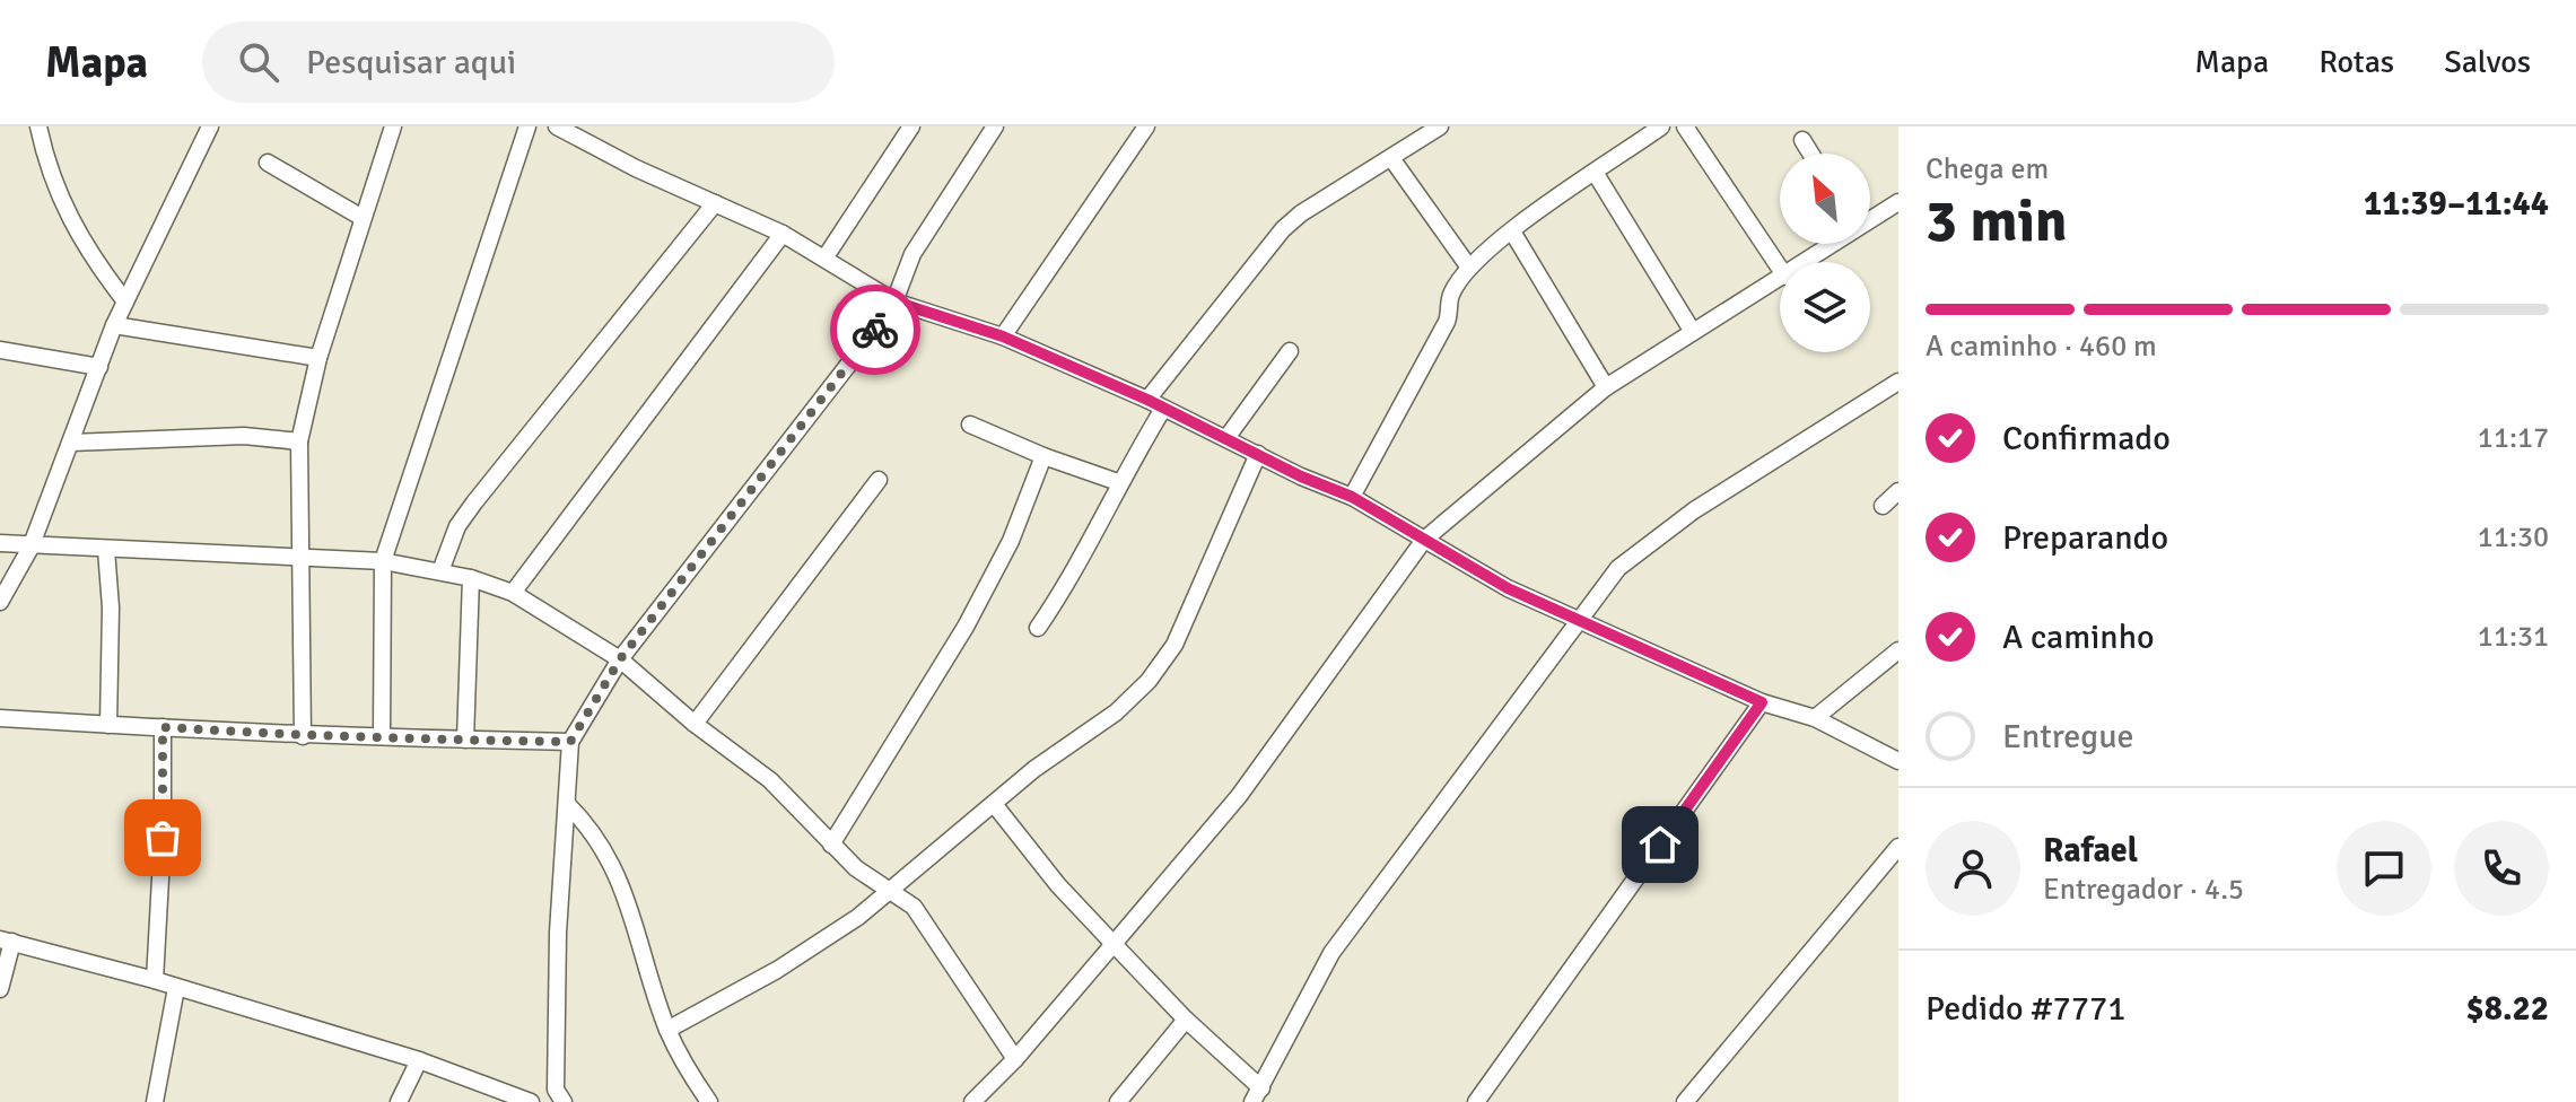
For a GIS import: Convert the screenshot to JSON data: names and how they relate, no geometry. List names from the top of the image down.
{
  "north": "top left",
  "page": {
    "header": "Mapa",
    "search": "Pesquisar aqui",
    "nav": ["Mapa", "Rotas", "Salvos"],
    "heading": ["3 min", "Chega em", "11:39–11:44"],
    "panel": [
      "Rafael",
      "Entregador · 4.5",
      "Pedido #7771",
      "$8.22"
    ],
    "bar": "A caminho · 460 m",
    "list": [
      ["Confirmado", "11:17"],
      ["Preparando", "11:30"],
      ["A caminho", "11:31"],
      "Entregue"
    ]
  }
}
